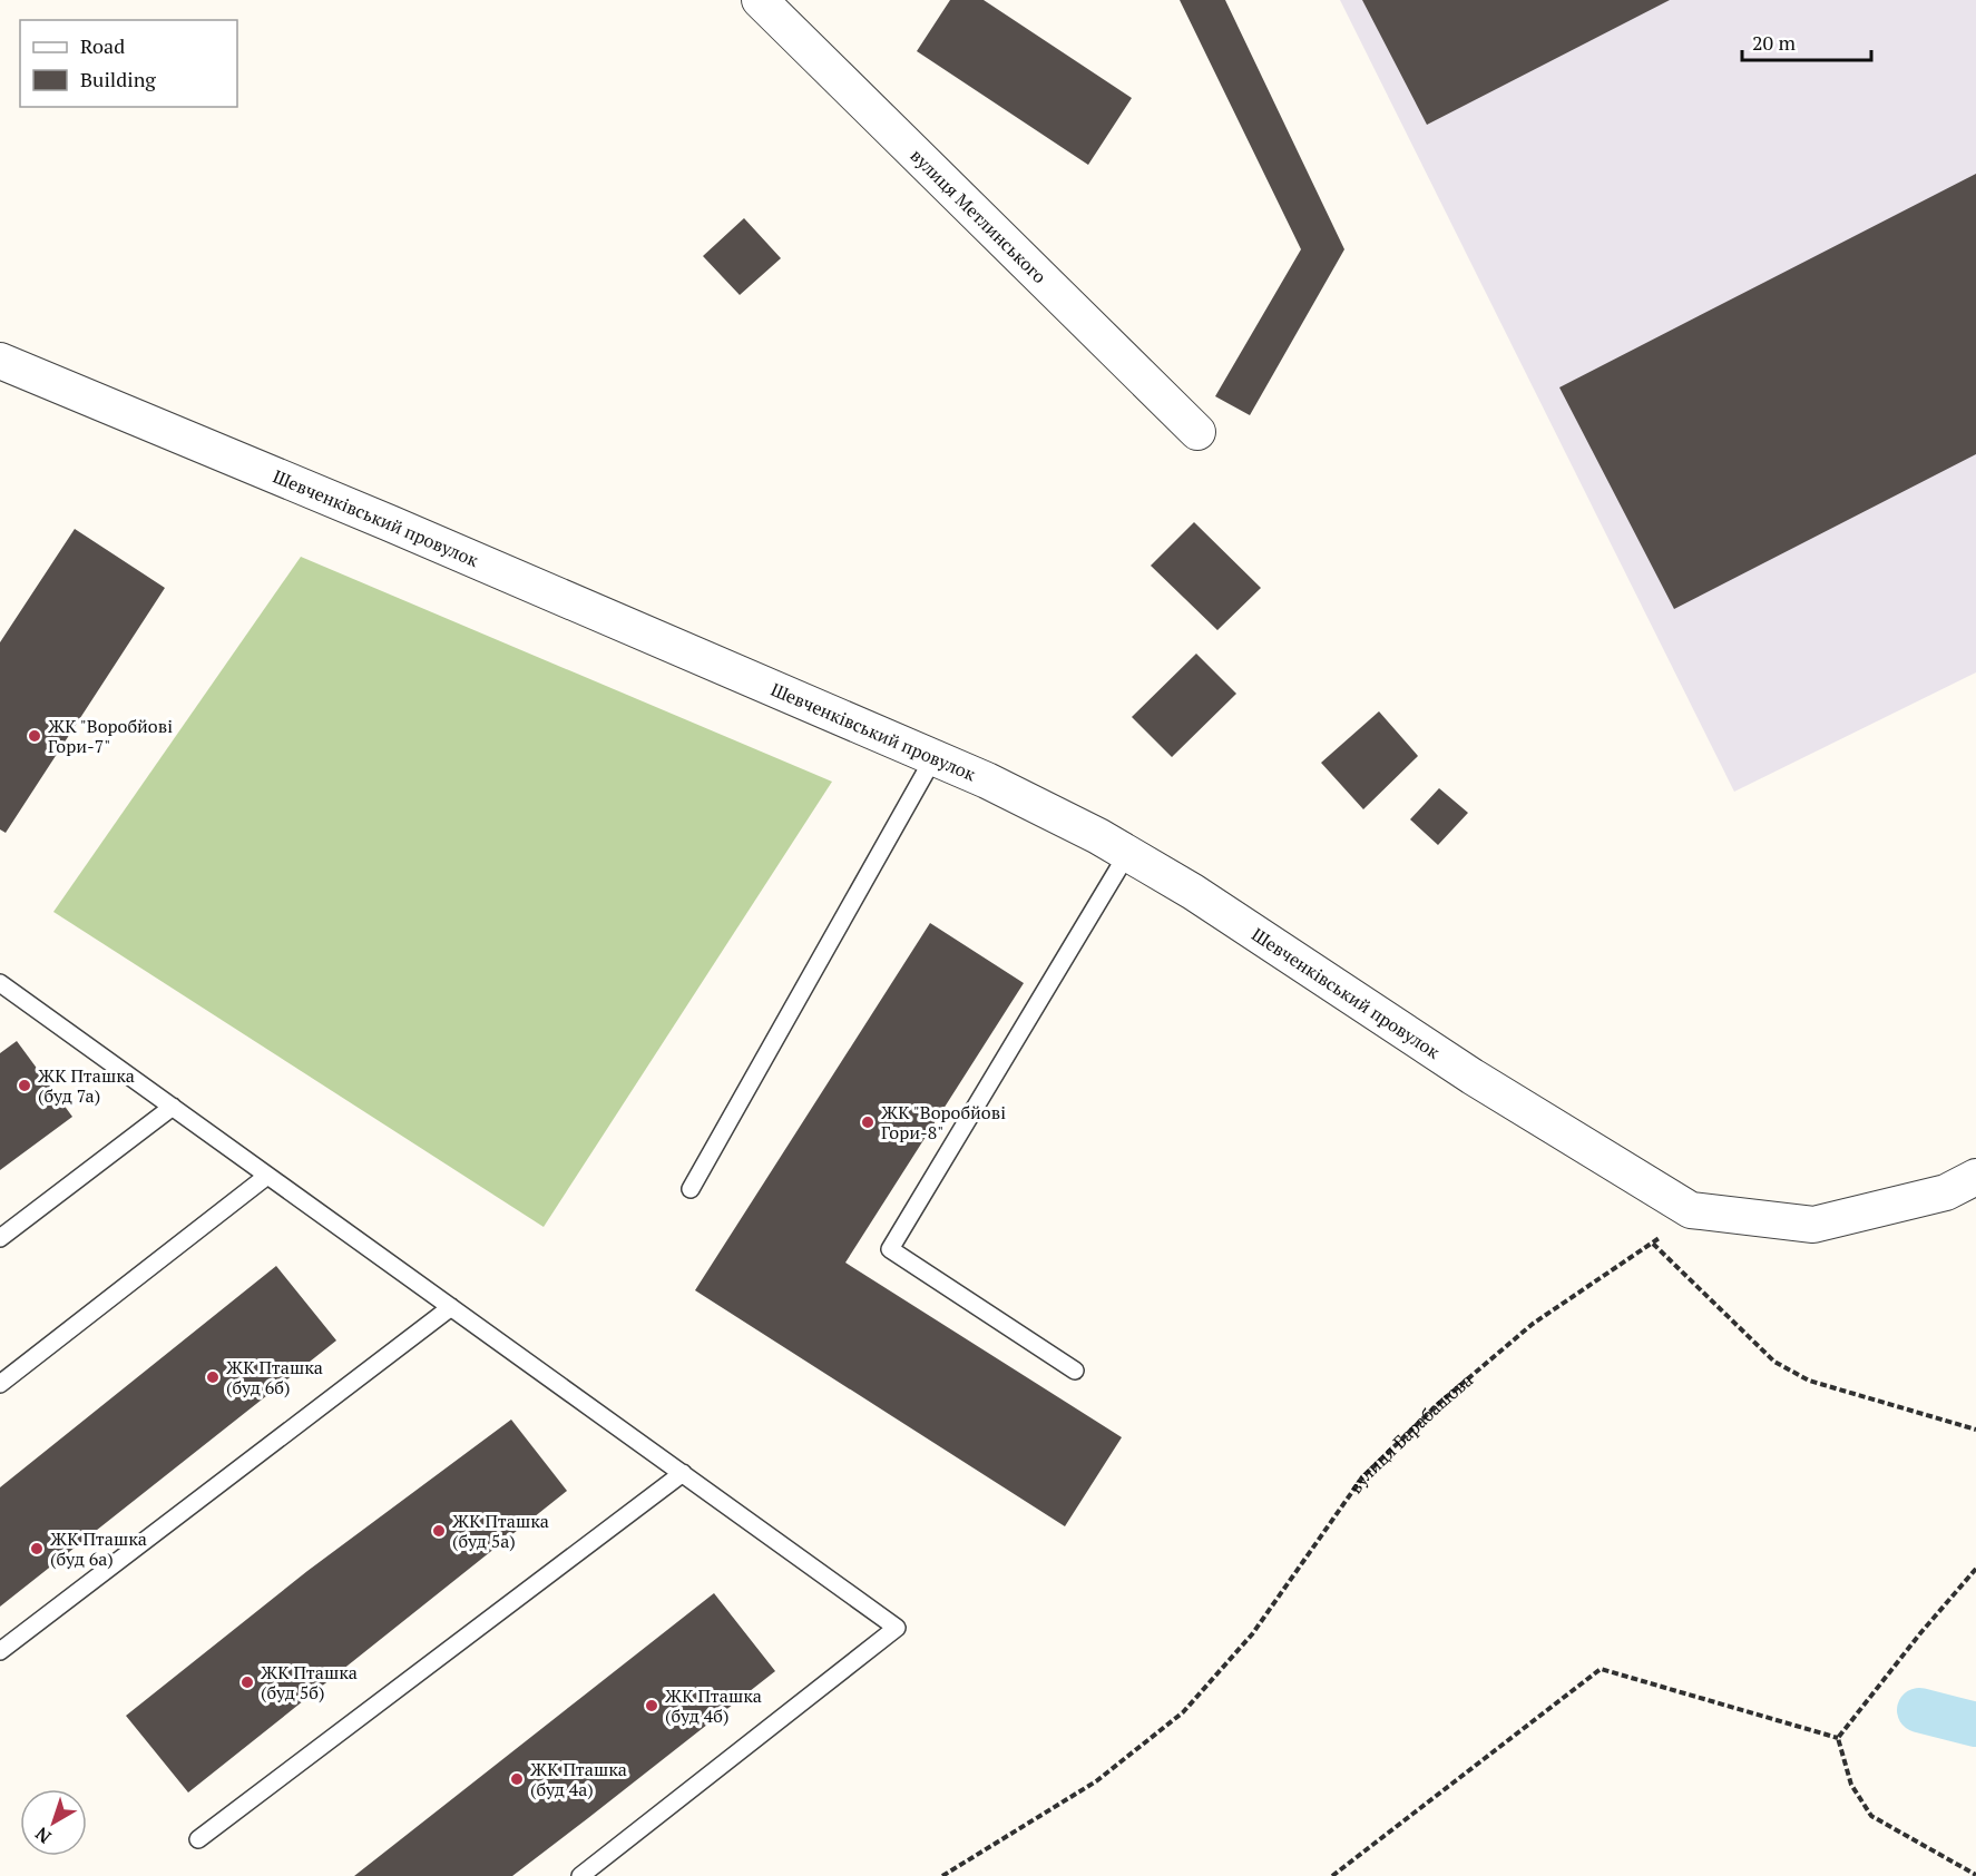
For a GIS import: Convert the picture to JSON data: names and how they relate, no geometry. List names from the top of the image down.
{
  "streets": {
    "street": ["вулиця Метлинського", "Шевченківський провулок"],
    "path": ["вулиця Барабашова"]
  },
  "crossings": [
    ["Шевченківський провулок", "вулиця Барабашова"]
  ],
  "places": [
    "ЖК \"Воробйові Гори-7\"",
    "ЖК Пташка (буд 7а)",
    "ЖК \"Воробйові Гори-8\"",
    "ЖК Пташка (буд 6б)",
    "ЖК Пташка (буд 5а)",
    "ЖК Пташка (буд 6а)",
    "ЖК Пташка (буд 5б)",
    "ЖК Пташка (буд 4б)",
    "ЖК Пташка (буд 4а)"
  ],
  "legend": ["Road", "Building"],
  "scale_bar": "20 m",
  "north": "bottom left"
}
